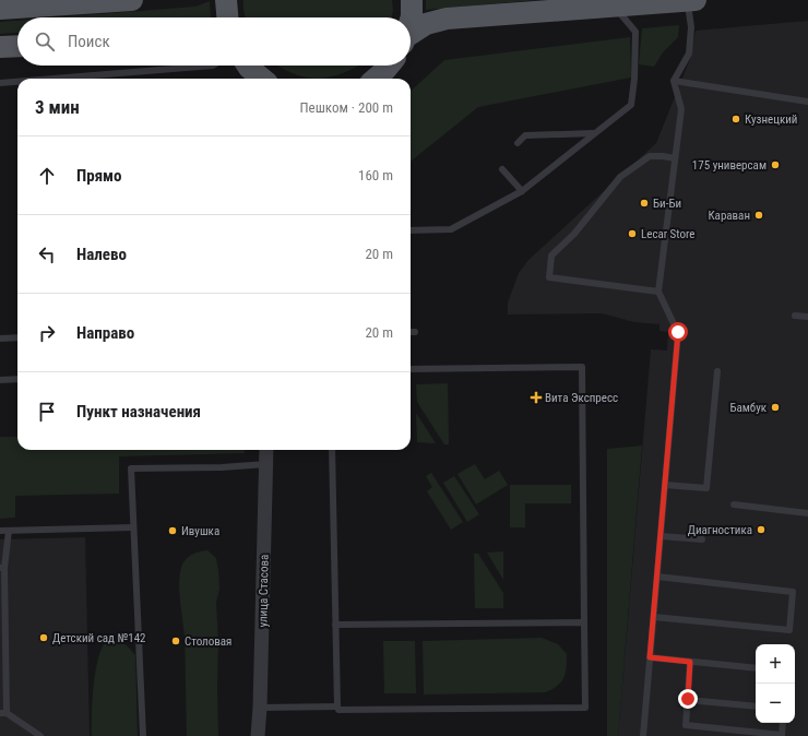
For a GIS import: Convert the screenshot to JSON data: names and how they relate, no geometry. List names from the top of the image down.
{
  "streets": {
    "street": ["улица Стасова"]
  },
  "places": {
    "other": [
      "Кузнецкий",
      "175 универсам",
      "Би-Би",
      "Караван",
      "Lecar Store",
      "Бамбук",
      "Диагностика",
      "Ивушка",
      "Детский сад №142",
      "Столовая"
    ],
    "health": ["Вита Экспресс"]
  },
  "page": {
    "search": "Поиск",
    "heading": ["3 мин", "Пешком · 200 m"],
    "list": [
      ["Прямо", "160 m"],
      ["Налево", "20 m"],
      ["Направо", "20 m"],
      "Пункт назначения"
    ],
    "map_buttons": ["+", "−"]
  }
}
